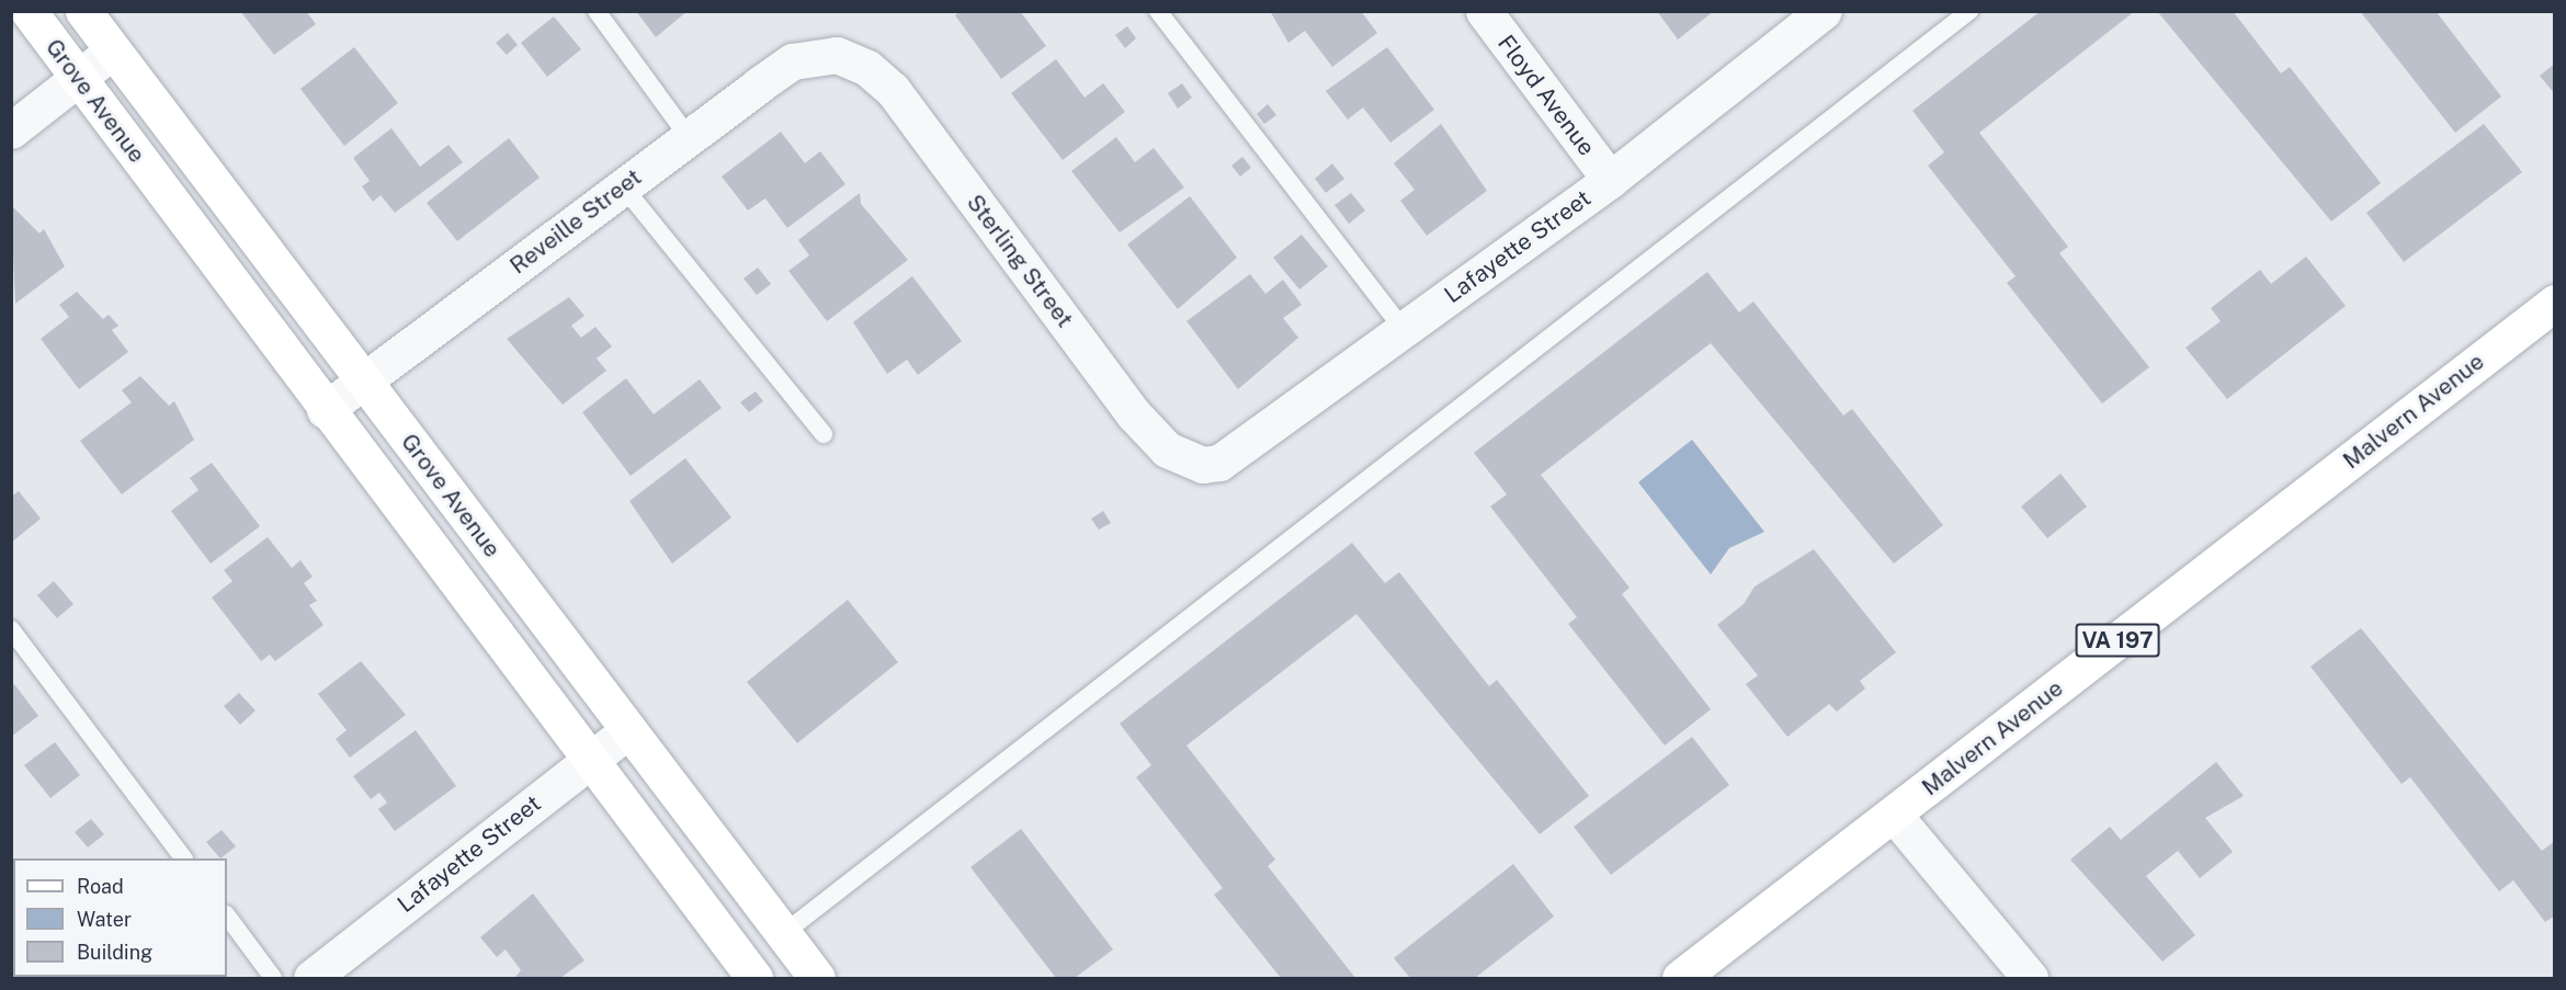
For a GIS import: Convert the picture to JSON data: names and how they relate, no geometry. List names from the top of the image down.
{
  "streets": {
    "main road": ["Grove Avenue", "Malvern Avenue", "VA 197"],
    "street": [
      "Floyd Avenue",
      "Reveille Street",
      "Lafayette Street",
      "Sterling Street"
    ]
  },
  "crossings": [
    ["Floyd Avenue", "Lafayette Street"],
    ["Grove Avenue", "Reveille Street"],
    ["Grove Avenue", "Lafayette Street"],
    ["Reveille Street", "Sterling Street"],
    ["Lafayette Street", "Sterling Street"]
  ],
  "legend": ["Road", "Water", "Building"]
}
